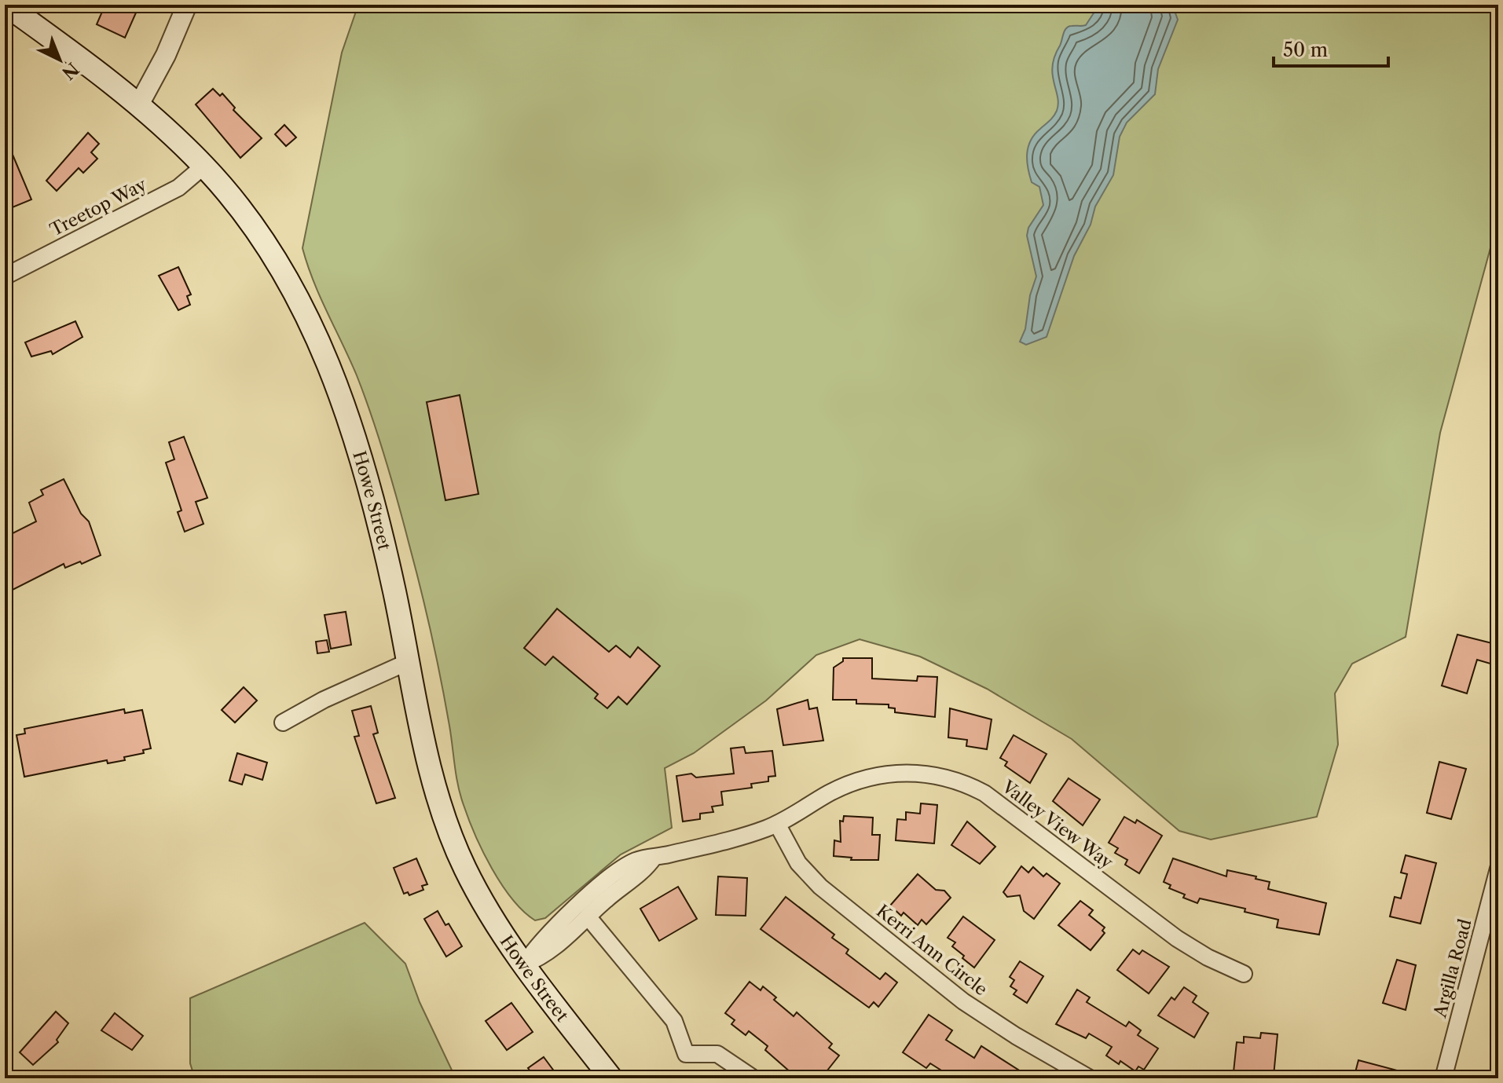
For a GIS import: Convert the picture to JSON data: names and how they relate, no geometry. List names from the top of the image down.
{
  "streets": {
    "main road": ["Howe Street"],
    "street": [
      "Treetop Way",
      "Valley View Way",
      "Kerri Ann Circle",
      "Argilla Road"
    ]
  },
  "crossings": [
    ["Treetop Way", "Howe Street"],
    ["Howe Street", "Valley View Way"],
    ["Valley View Way", "Kerri Ann Circle"]
  ],
  "scale_bar": "50 m",
  "north": "bottom right"
}
